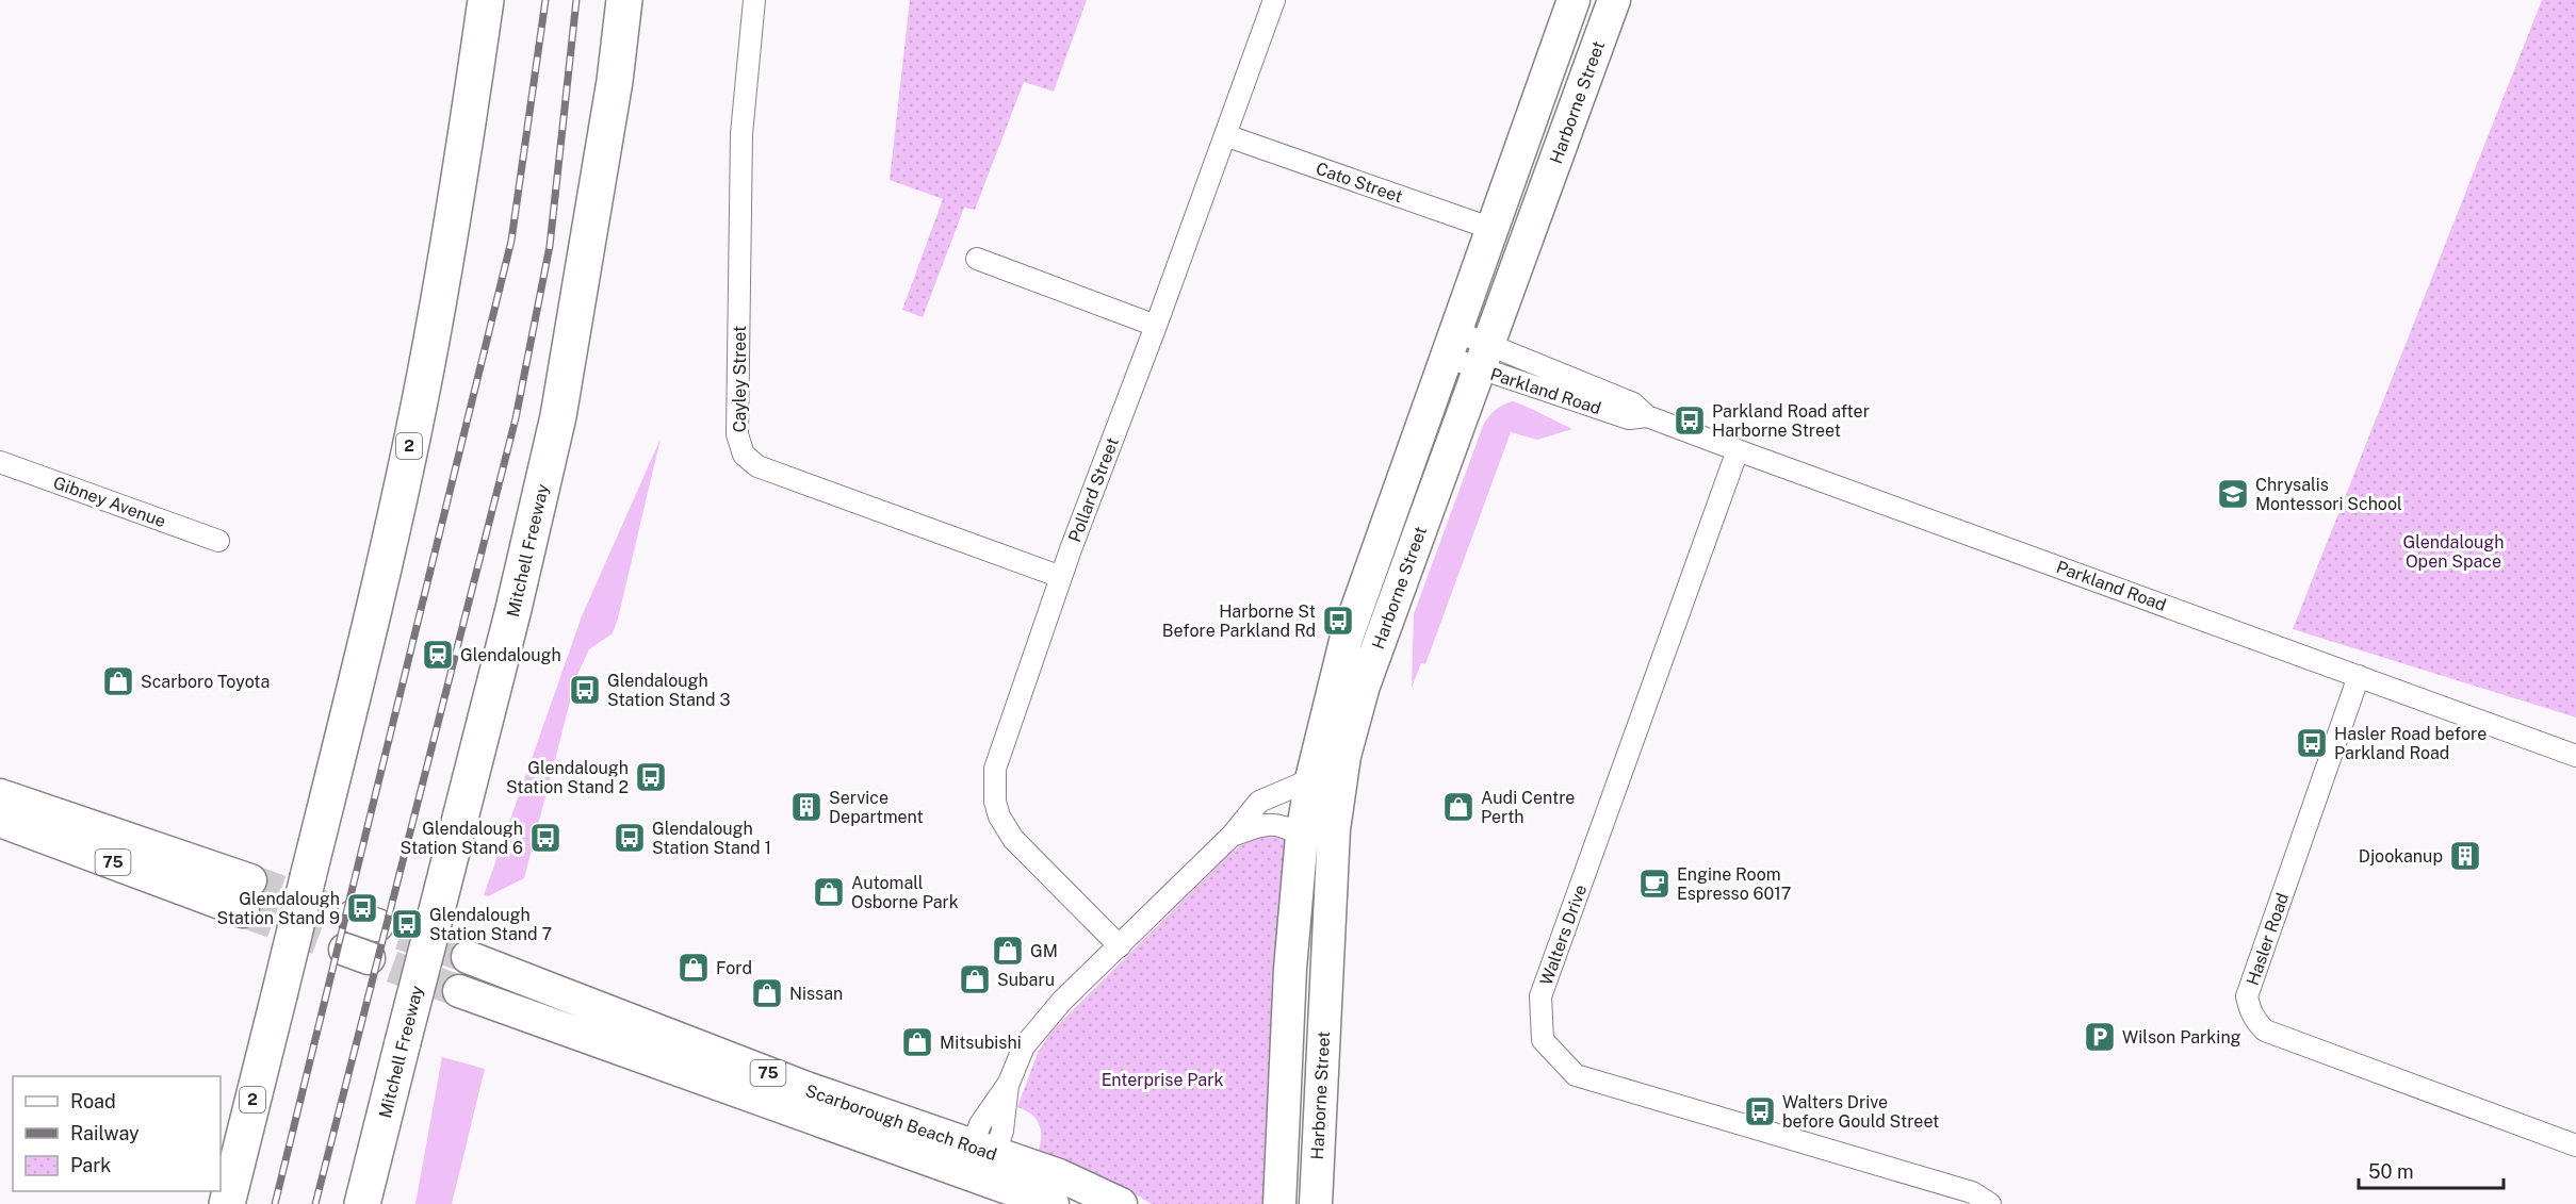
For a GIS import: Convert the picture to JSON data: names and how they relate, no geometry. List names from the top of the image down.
{
  "streets": {
    "highway": ["2", "Mitchell Freeway"],
    "main road": ["Harborne Street", "75", "Scarborough Beach Road"],
    "street": [
      "Cato Street",
      "Cayley Street",
      "Parkland Road",
      "Pollard Street",
      "Gibney Avenue",
      "Walters Drive",
      "Hasler Road"
    ]
  },
  "crossings": [
    ["Harborne Street", "Cato Street"],
    ["Harborne Street", "Parkland Road"],
    ["Cato Street", "Pollard Street"],
    ["Cayley Street", "Pollard Street"],
    ["Parkland Road", "Walters Drive"],
    ["Parkland Road", "Hasler Road"]
  ],
  "parks": ["Glendalough Open Space", "Enterprise Park"],
  "places": {
    "bus stop": [
      "Parkland Road after Harborne Street",
      "Harborne St Before Parkland Rd",
      "Glendalough Station Stand 3",
      "Hasler Road before Parkland Road",
      "Glendalough Station Stand 2",
      "Glendalough Station Stand 6",
      "Glendalough Station Stand 1",
      "Glendalough Station Stand 9",
      "Glendalough Station Stand 7",
      "Walters Drive before Gould Street"
    ],
    "school or university": ["Chrysalis Montessori School"],
    "station": ["Glendalough"],
    "shop": [
      "Scarboro Toyota",
      "Audi Centre Perth",
      "Automall Osborne Park",
      "GM",
      "Ford",
      "Subaru",
      "Nissan",
      "Mitsubishi"
    ],
    "building": ["Service Department", "Djookanup"],
    "cafe": ["Engine Room Espresso 6017"],
    "parking": ["Wilson Parking"]
  },
  "legend": ["Road", "Railway", "Park"],
  "scale_bar": "50 m"
}
